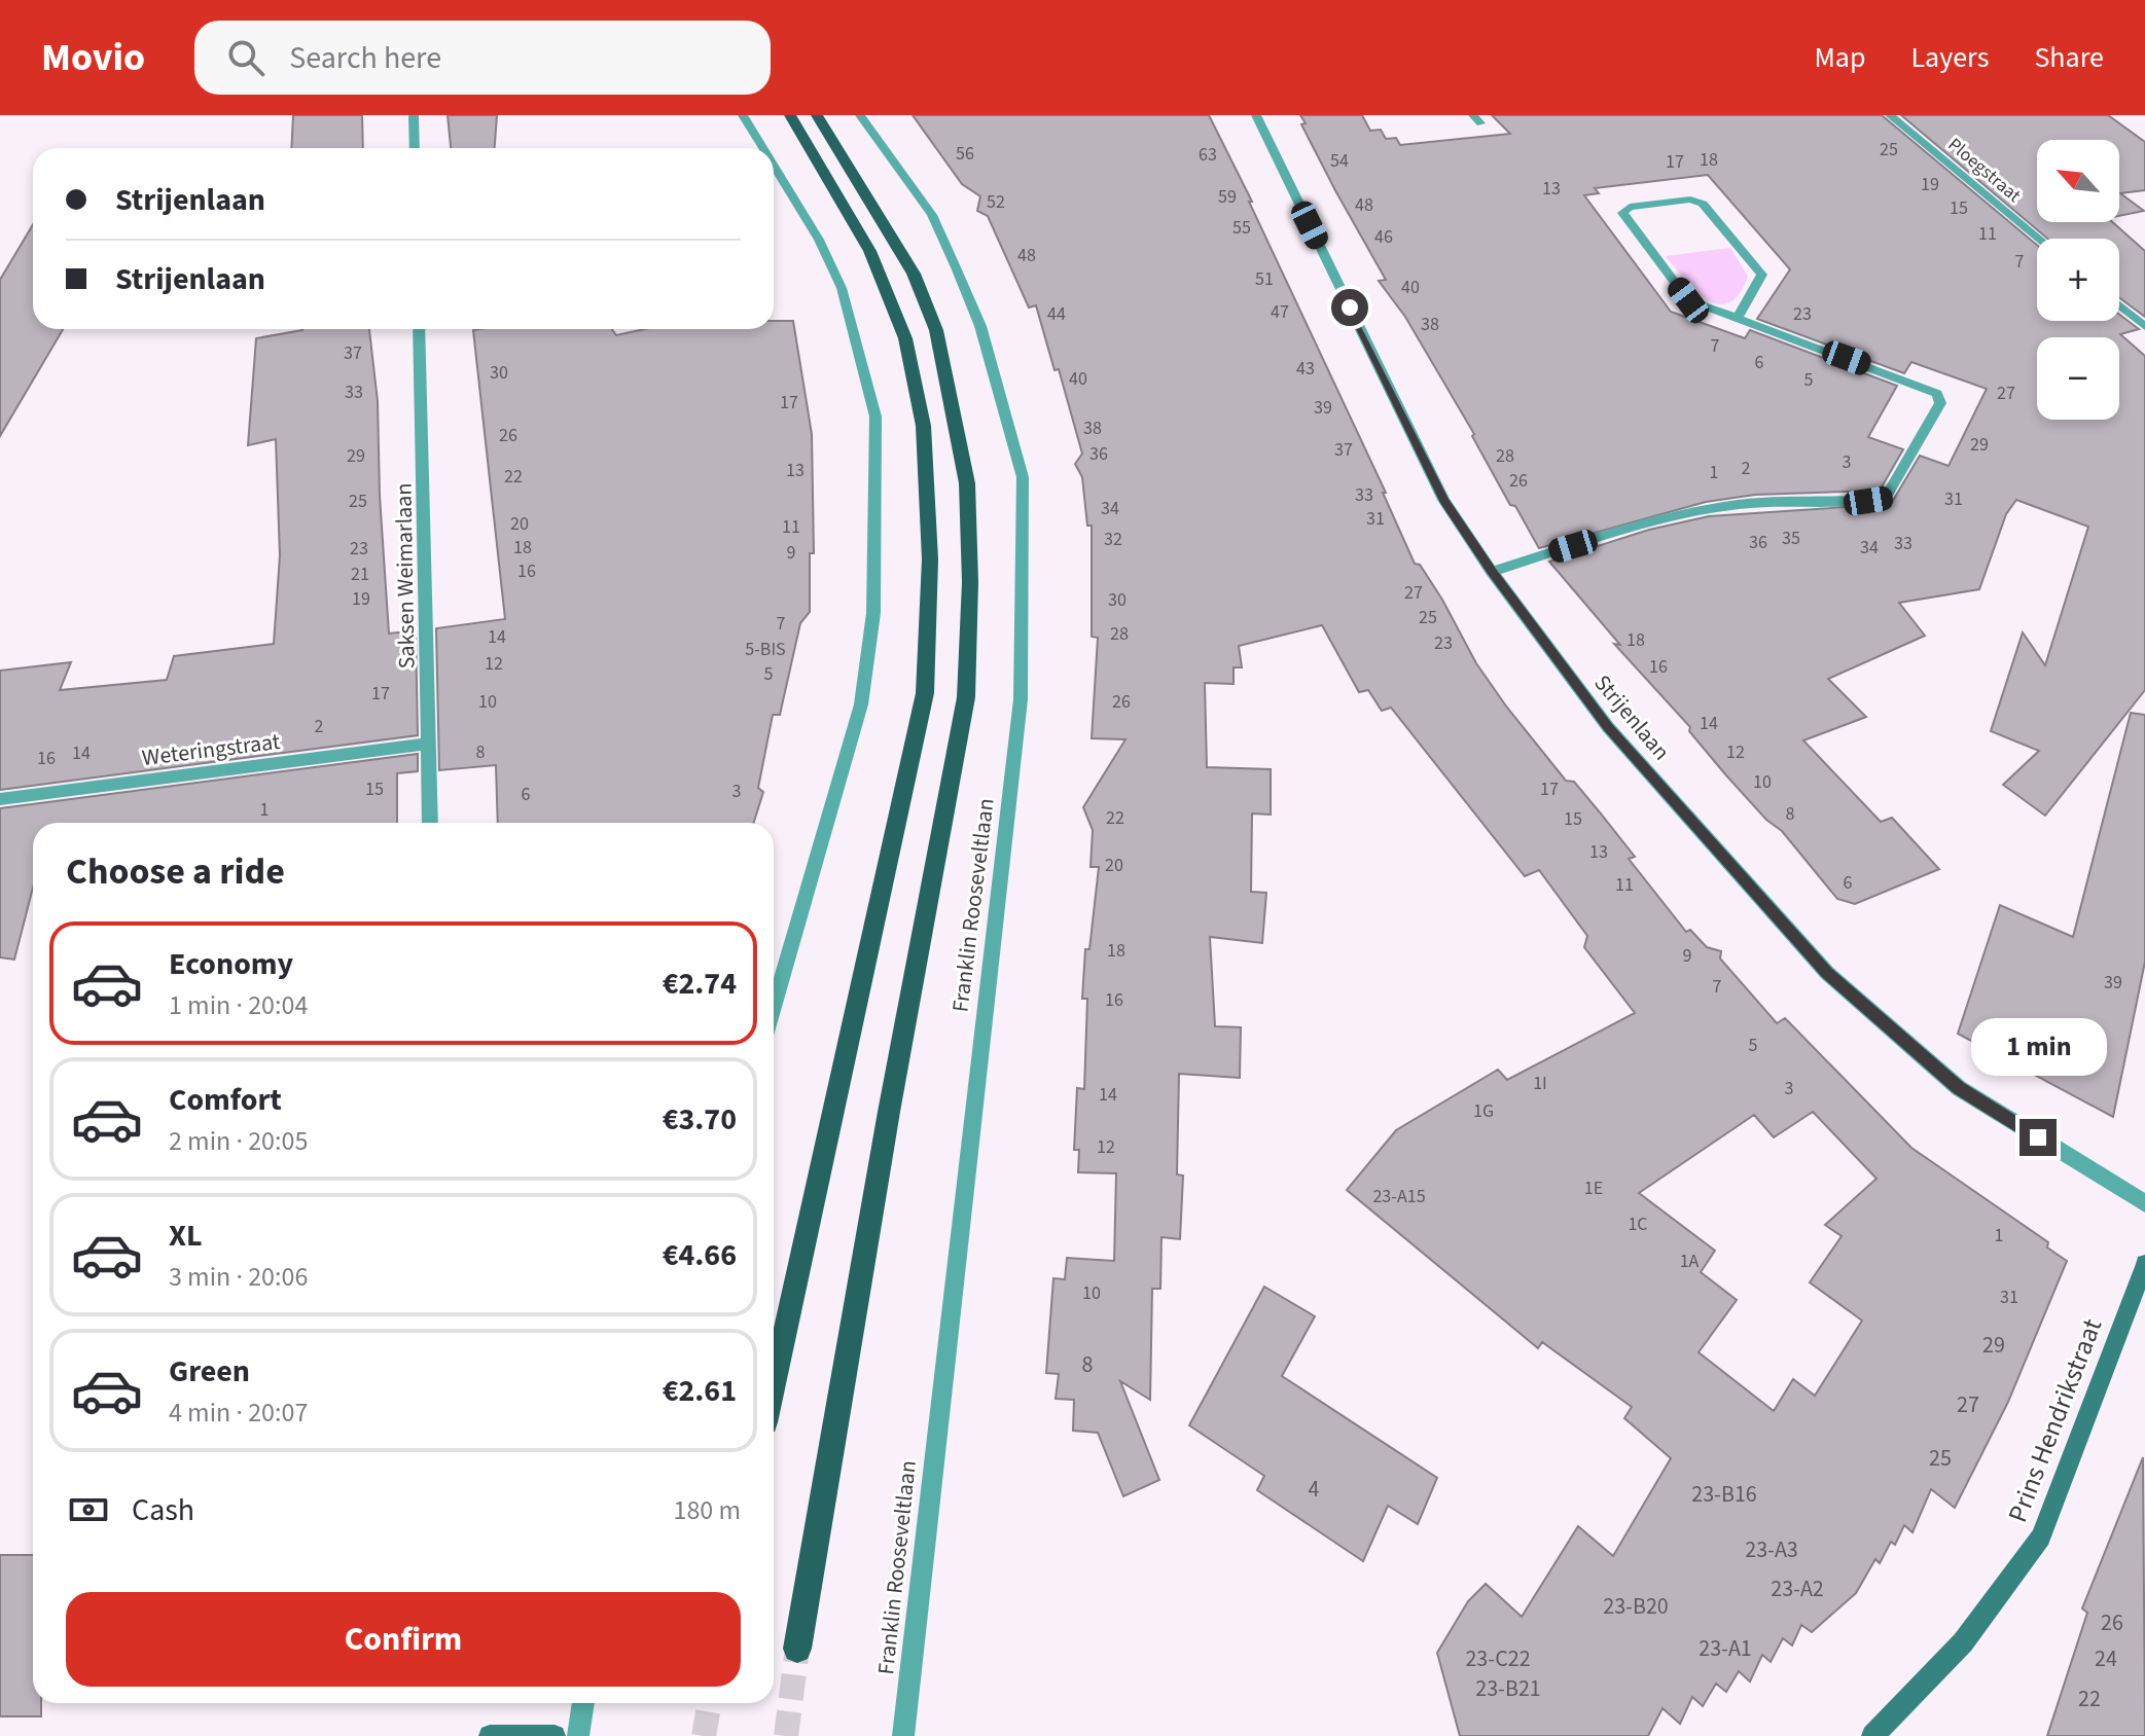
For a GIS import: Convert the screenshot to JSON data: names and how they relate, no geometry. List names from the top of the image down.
{
  "streets": {
    "main road": ["Franklin Rooseveltlaan"],
    "street": [
      "Ploegstraat",
      "Saksen Weimarlaan",
      "Strijenlaan",
      "Weteringstraat",
      "Prins Hendrikstraat"
    ]
  },
  "crossings": [
    ["Saksen Weimarlaan", "Weteringstraat"]
  ],
  "house_numbers": [
    "25",
    "56",
    "63",
    "18",
    "54",
    "17",
    "19",
    "13",
    "59",
    "52",
    "48",
    "15",
    "55",
    "11",
    "46",
    "48",
    "7",
    "51",
    "40",
    "47",
    "44",
    "23",
    "38",
    "7",
    "37",
    "6",
    "43",
    "30",
    "40",
    "5",
    "33",
    "27",
    "17",
    "39",
    "38",
    "26",
    "29",
    "37",
    "36",
    "29",
    "28",
    "3",
    "2",
    "13",
    "1",
    "22",
    "26",
    "33",
    "31",
    "25",
    "34",
    "31",
    "20",
    "11",
    "35",
    "32",
    "36",
    "33",
    "18",
    "34",
    "23",
    "9",
    "16",
    "21",
    "27",
    "19",
    "30",
    "25",
    "7",
    "28",
    "14",
    "18",
    "23",
    "5-BIS",
    "12",
    "16",
    "5",
    "17",
    "10",
    "26",
    "14",
    "2",
    "8",
    "12",
    "14",
    "16",
    "10",
    "15",
    "17",
    "3",
    "6",
    "1",
    "8",
    "22",
    "15",
    "13",
    "20",
    "6",
    "11",
    "18",
    "9",
    "39",
    "7",
    "16",
    "5",
    "1I",
    "3",
    "14",
    "1G",
    "12",
    "1E",
    "23-A15",
    "1C",
    "1",
    "1A",
    "10",
    "31",
    "29",
    "8",
    "27",
    "25",
    "4",
    "23-B16",
    "23-A3",
    "23-A2",
    "23-B20",
    "26",
    "23-A1",
    "23-C22",
    "24",
    "23-B21",
    "22"
  ],
  "north": "top left",
  "page": {
    "header": "Movio",
    "search": "Search here",
    "nav": ["Map", "Layers", "Share"],
    "map_buttons": ["+", "−"],
    "banner": ["Strijenlaan", "Strijenlaan"],
    "heading": "Choose a ride",
    "list": [
      {
        "name": "Economy",
        "note": "1 min · 20:04",
        "value": "€2.74"
      },
      {
        "name": "Comfort",
        "note": "2 min · 20:05",
        "value": "€3.70"
      },
      {
        "name": "XL",
        "note": "3 min · 20:06",
        "value": "€4.66"
      },
      {
        "name": "Green",
        "note": "4 min · 20:07",
        "value": "€2.61"
      }
    ],
    "bubble": "1 min",
    "pay": ["Cash", "180 m"],
    "buttons": "Confirm"
  }
}
